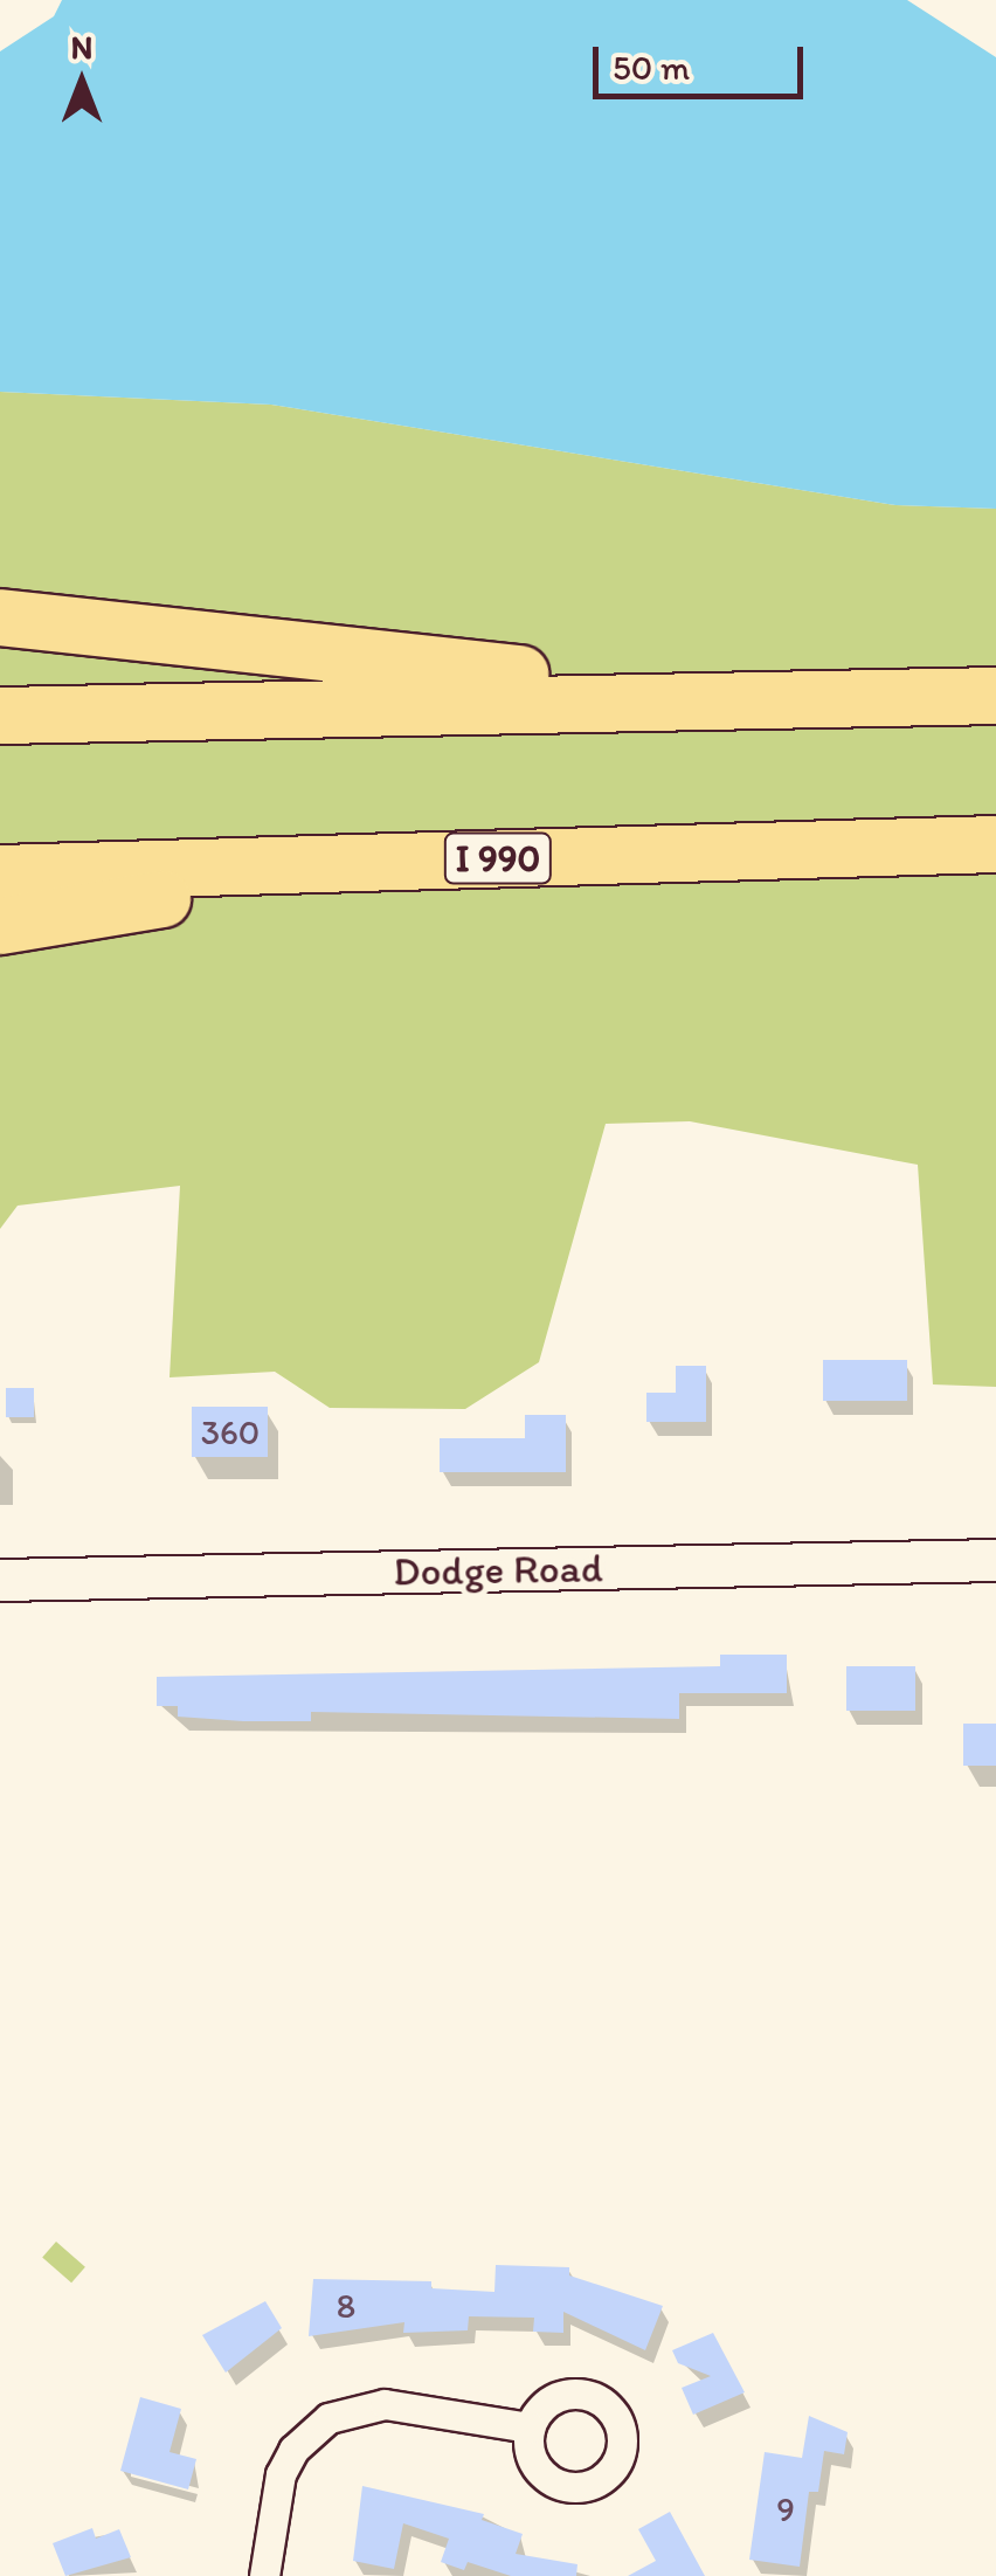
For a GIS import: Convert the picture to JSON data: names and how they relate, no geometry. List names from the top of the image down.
{
  "streets": {
    "highway": ["I 990"],
    "street": ["Dodge Road"]
  },
  "house_numbers": ["360", "8", "9"],
  "scale_bar": "50 m",
  "north": "top"
}
